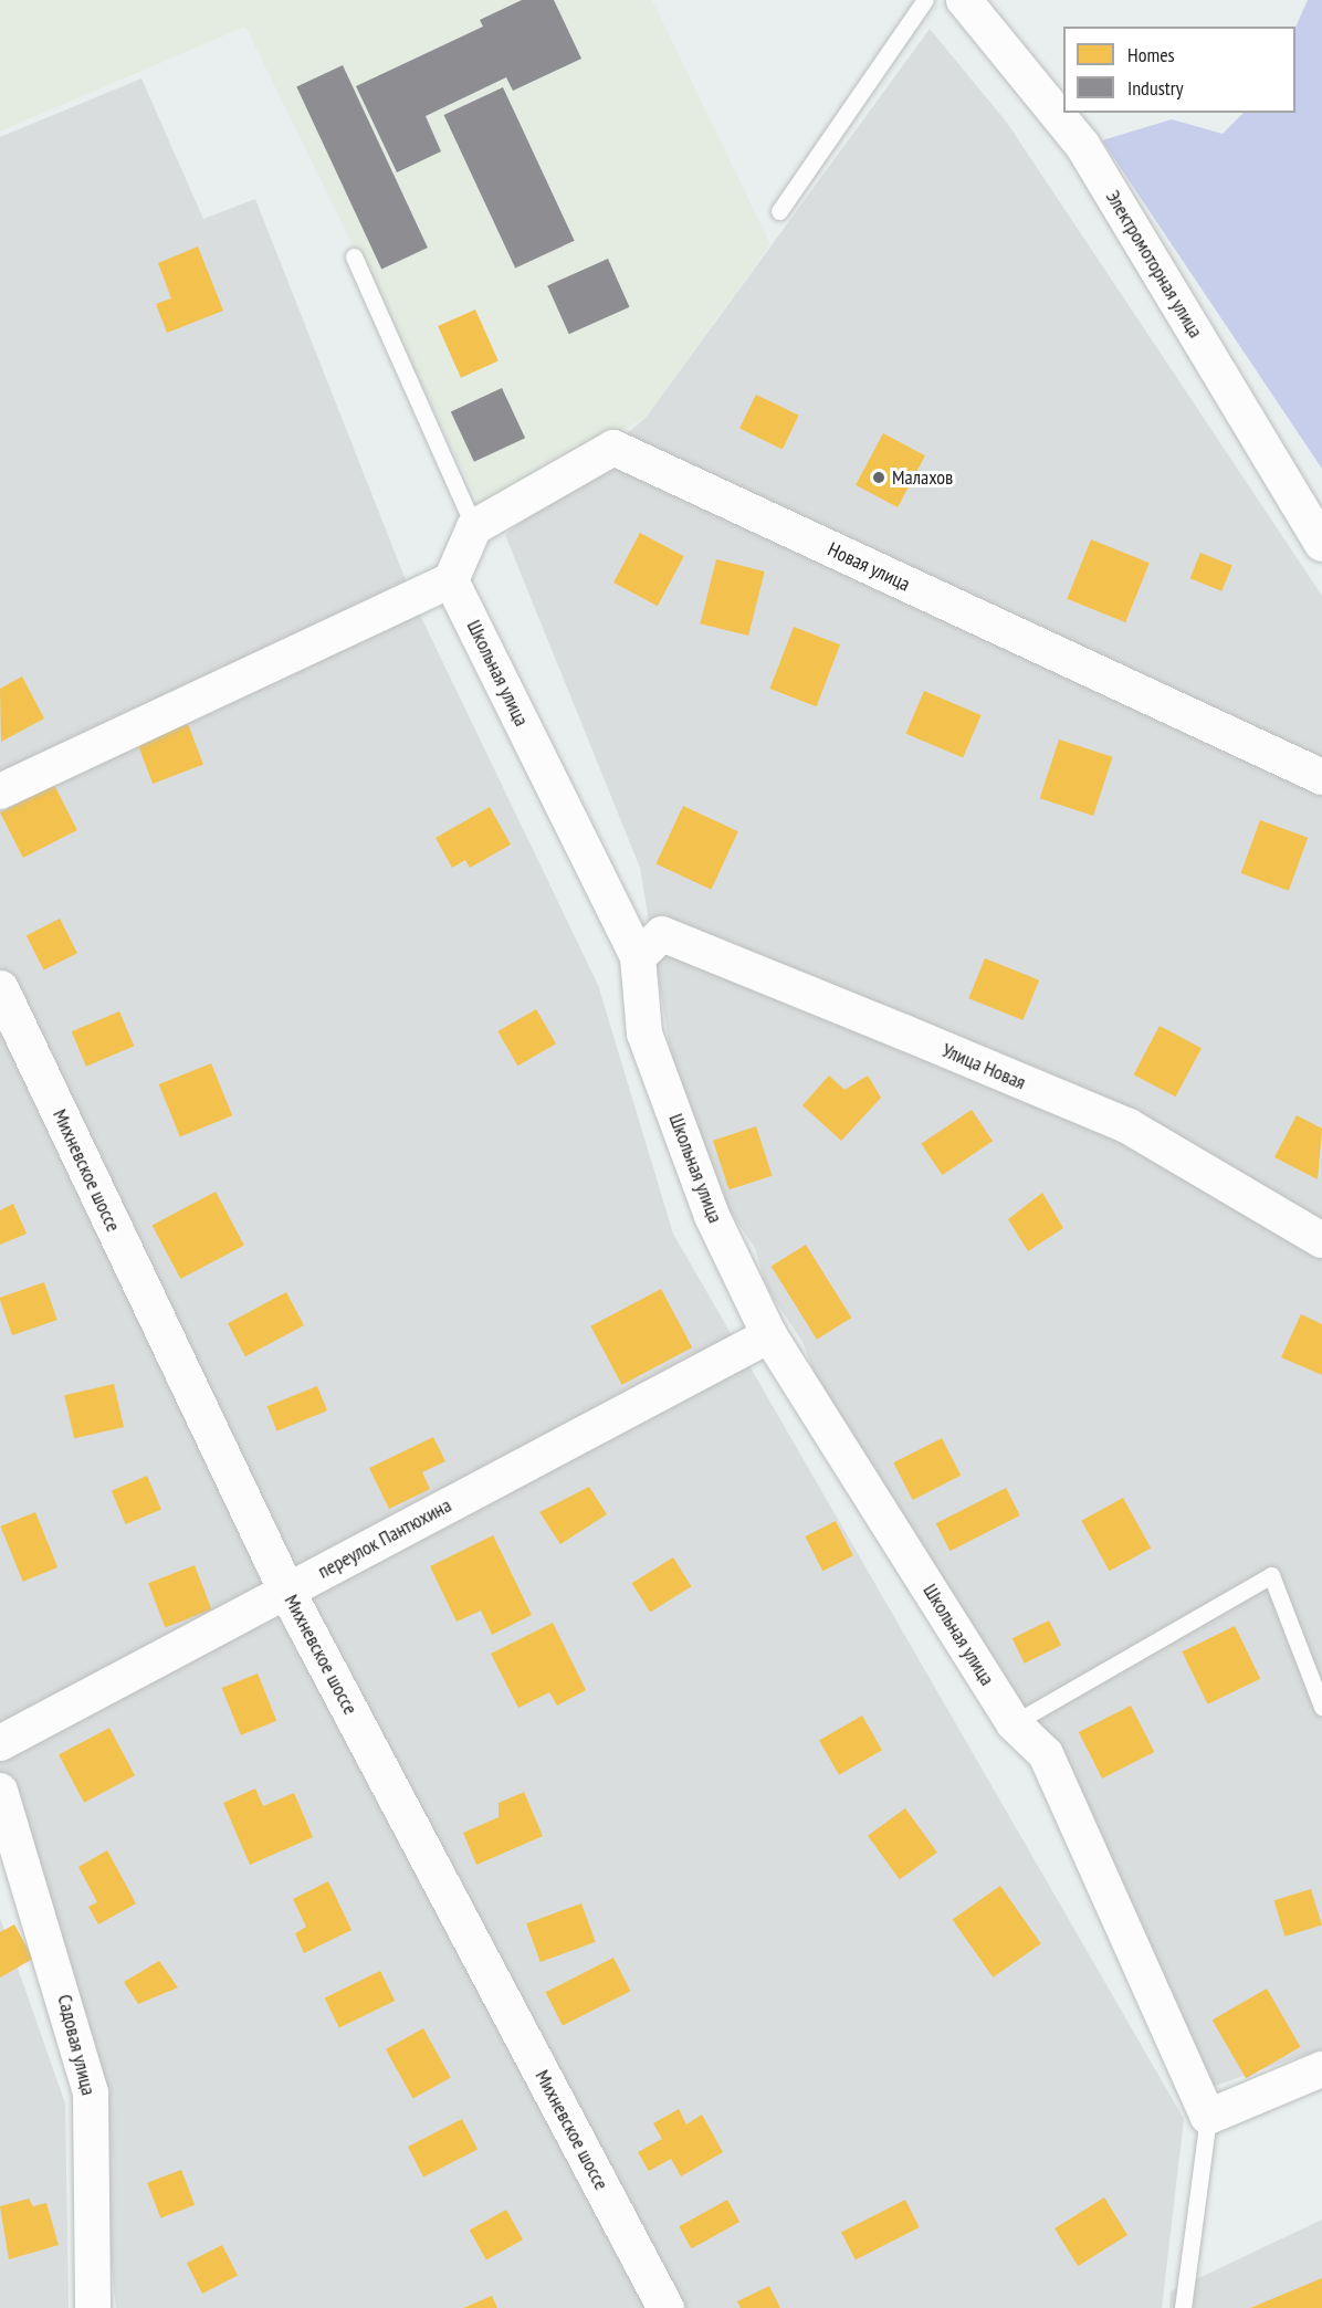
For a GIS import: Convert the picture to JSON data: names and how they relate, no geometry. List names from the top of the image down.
{
  "streets": {
    "street": [
      "Электромоторная улица",
      "Новая улица",
      "Школьная улица",
      "Улица Новая",
      "Михневское шоссе",
      "переулок Пантюхина",
      "Садовая улица"
    ]
  },
  "crossings": [
    ["Школьная улица", "Улица Новая"],
    ["Школьная улица", "переулок Пантюхина"],
    ["Михневское шоссе", "переулок Пантюхина"]
  ],
  "places": ["Малахов"],
  "legend": ["Homes", "Industry"]
}
